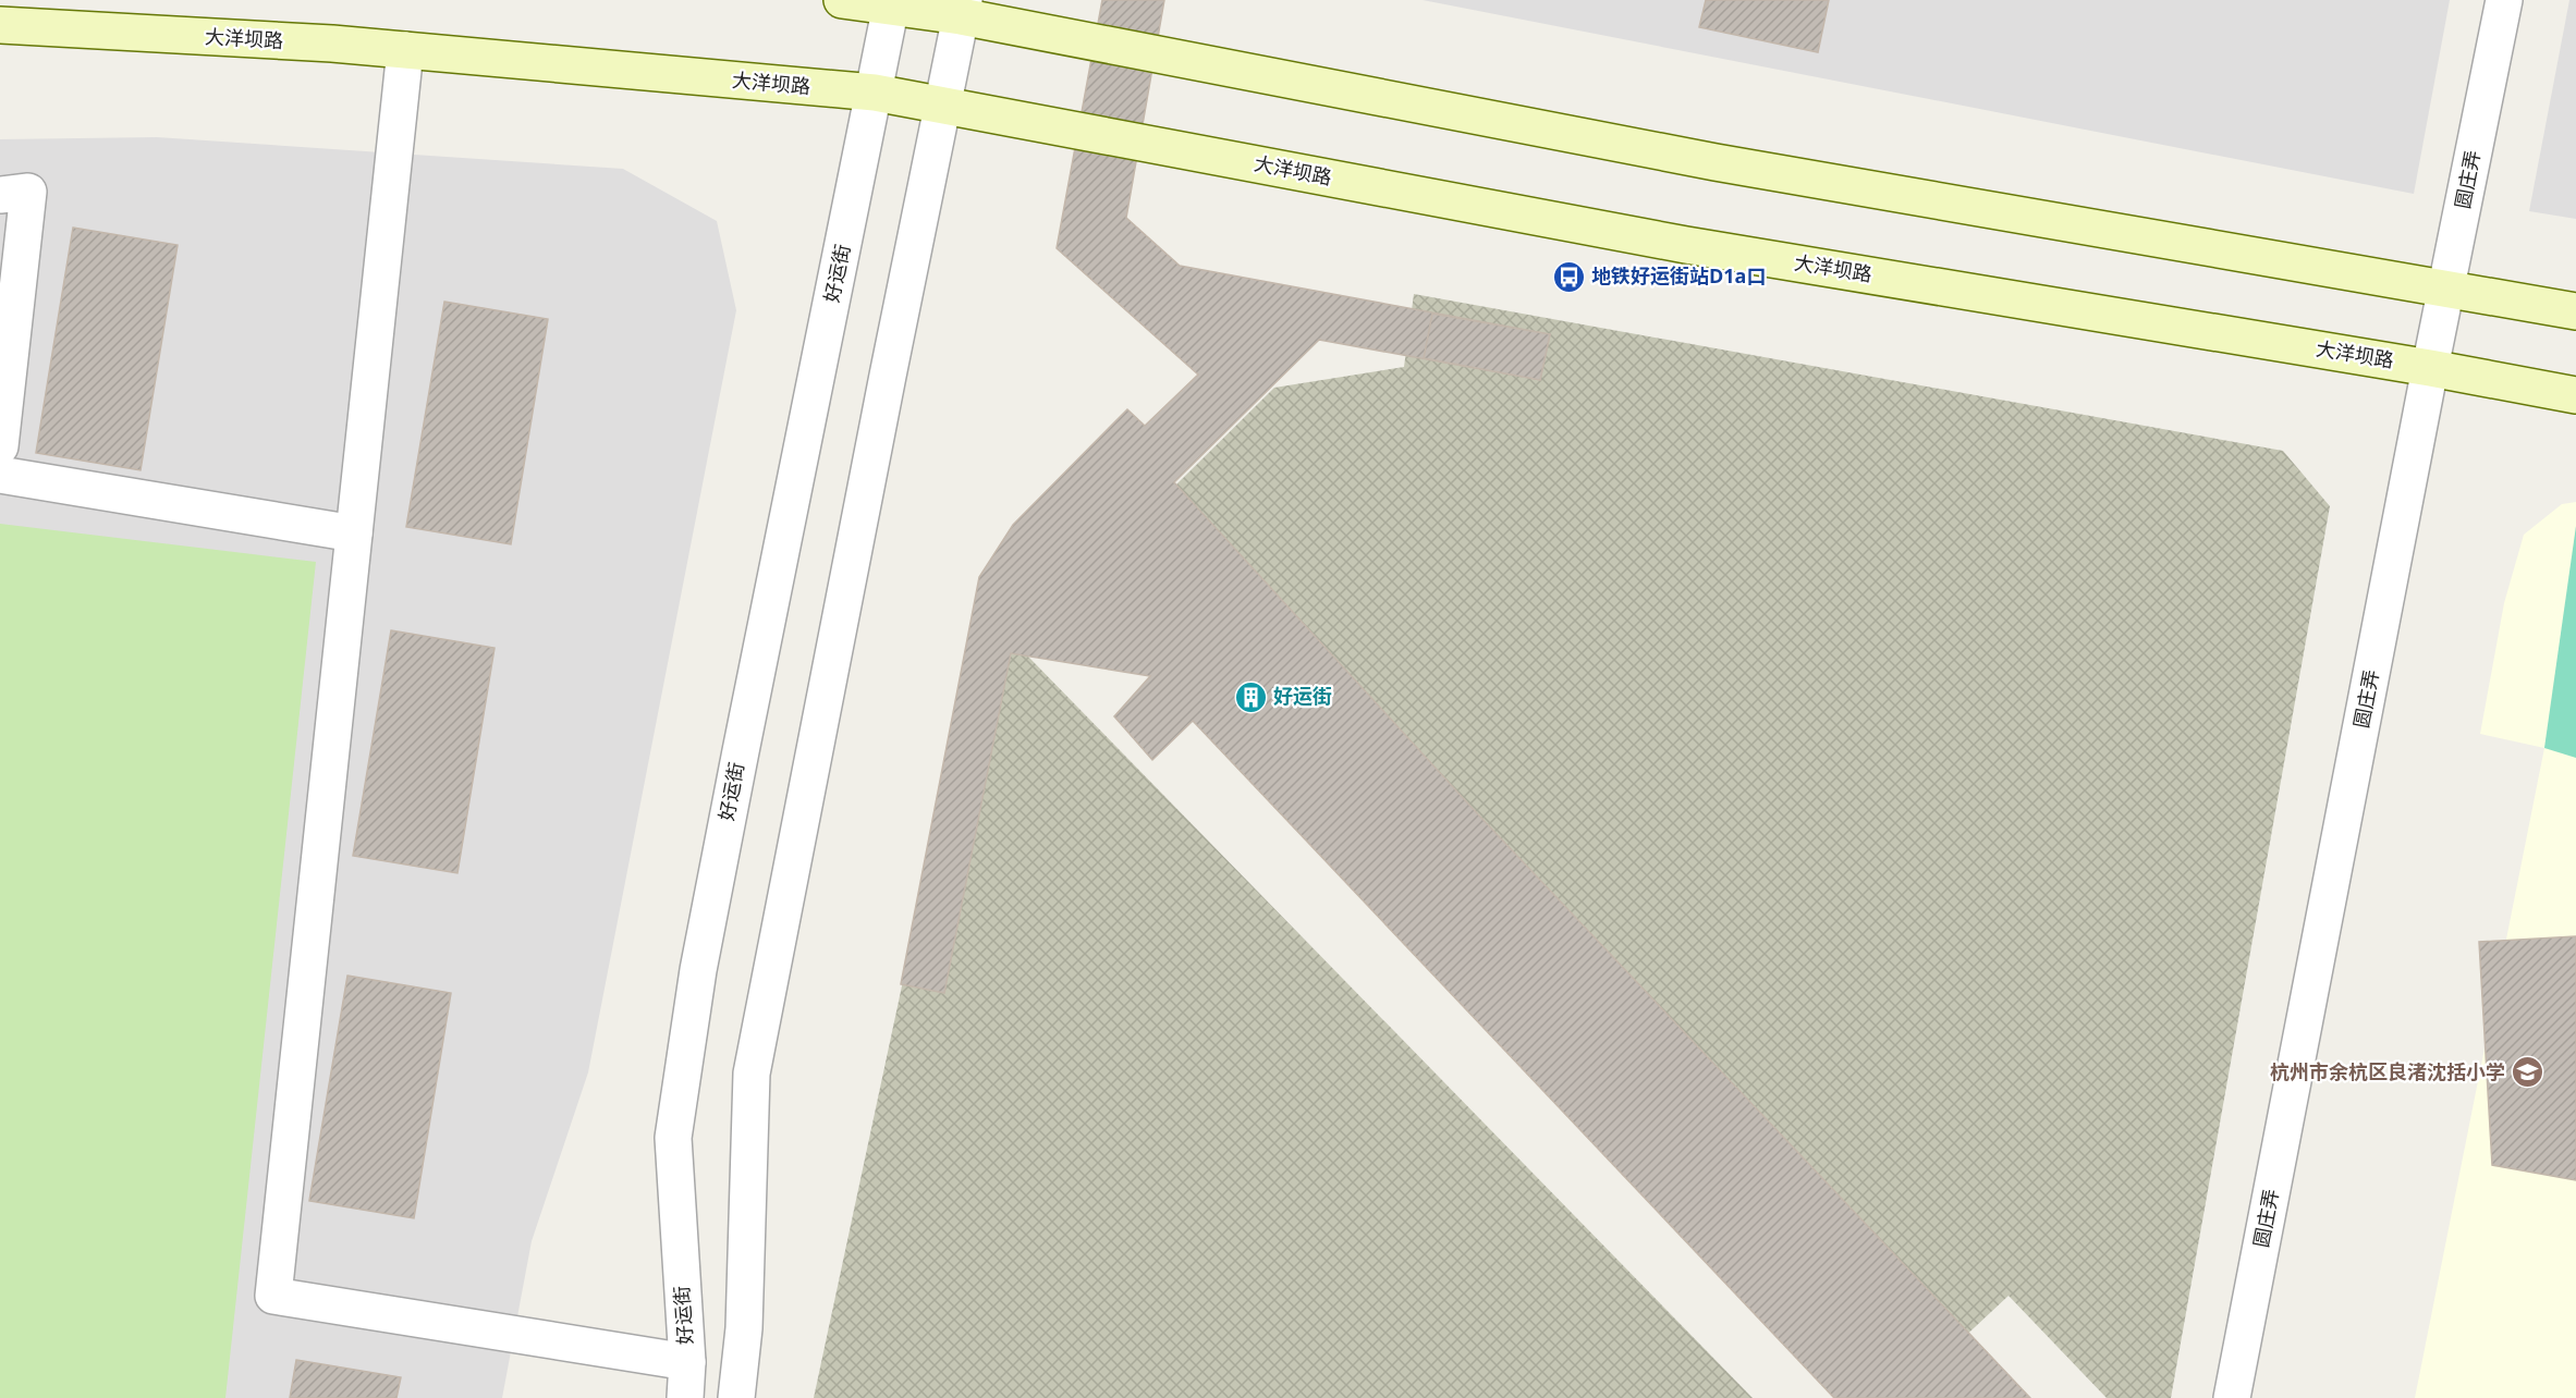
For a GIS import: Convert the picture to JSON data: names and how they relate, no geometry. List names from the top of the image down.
{
  "streets": {
    "main road": ["大洋坝路"],
    "street": ["圆庄弄", "好运街"]
  },
  "crossings": [
    ["大洋坝路", "圆庄弄"],
    ["大洋坝路", "好运街"]
  ],
  "places": {
    "bus stop": ["地铁好运街站D1a口"],
    "building": ["好运街"],
    "school or university": ["杭州市余杭区良渚沈括小学"]
  }
}
